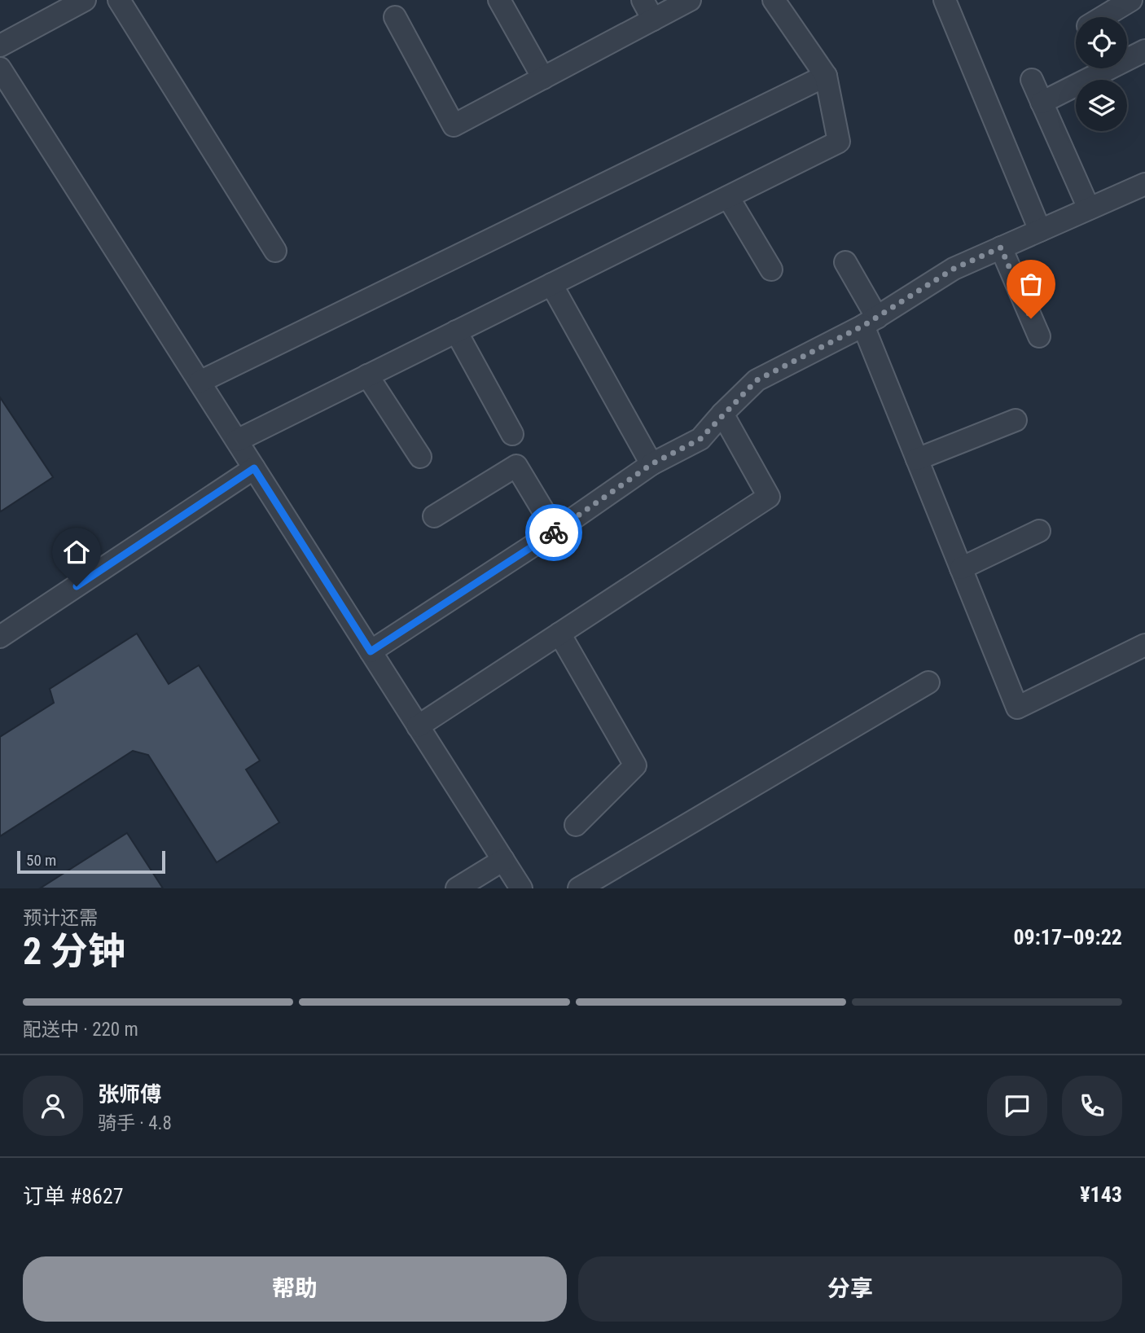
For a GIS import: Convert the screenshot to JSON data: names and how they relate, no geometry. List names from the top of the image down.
{
  "scale_bar": "50 m",
  "page": {
    "scale": "50 m",
    "heading": ["2 分钟", "预计还需", "09:17–09:22"],
    "panel": [
      "张师傅",
      "骑手 · 4.8",
      "订单 #8627",
      "¥143"
    ],
    "bar": "配送中 · 220 m",
    "buttons": ["帮助", "分享"]
  }
}
